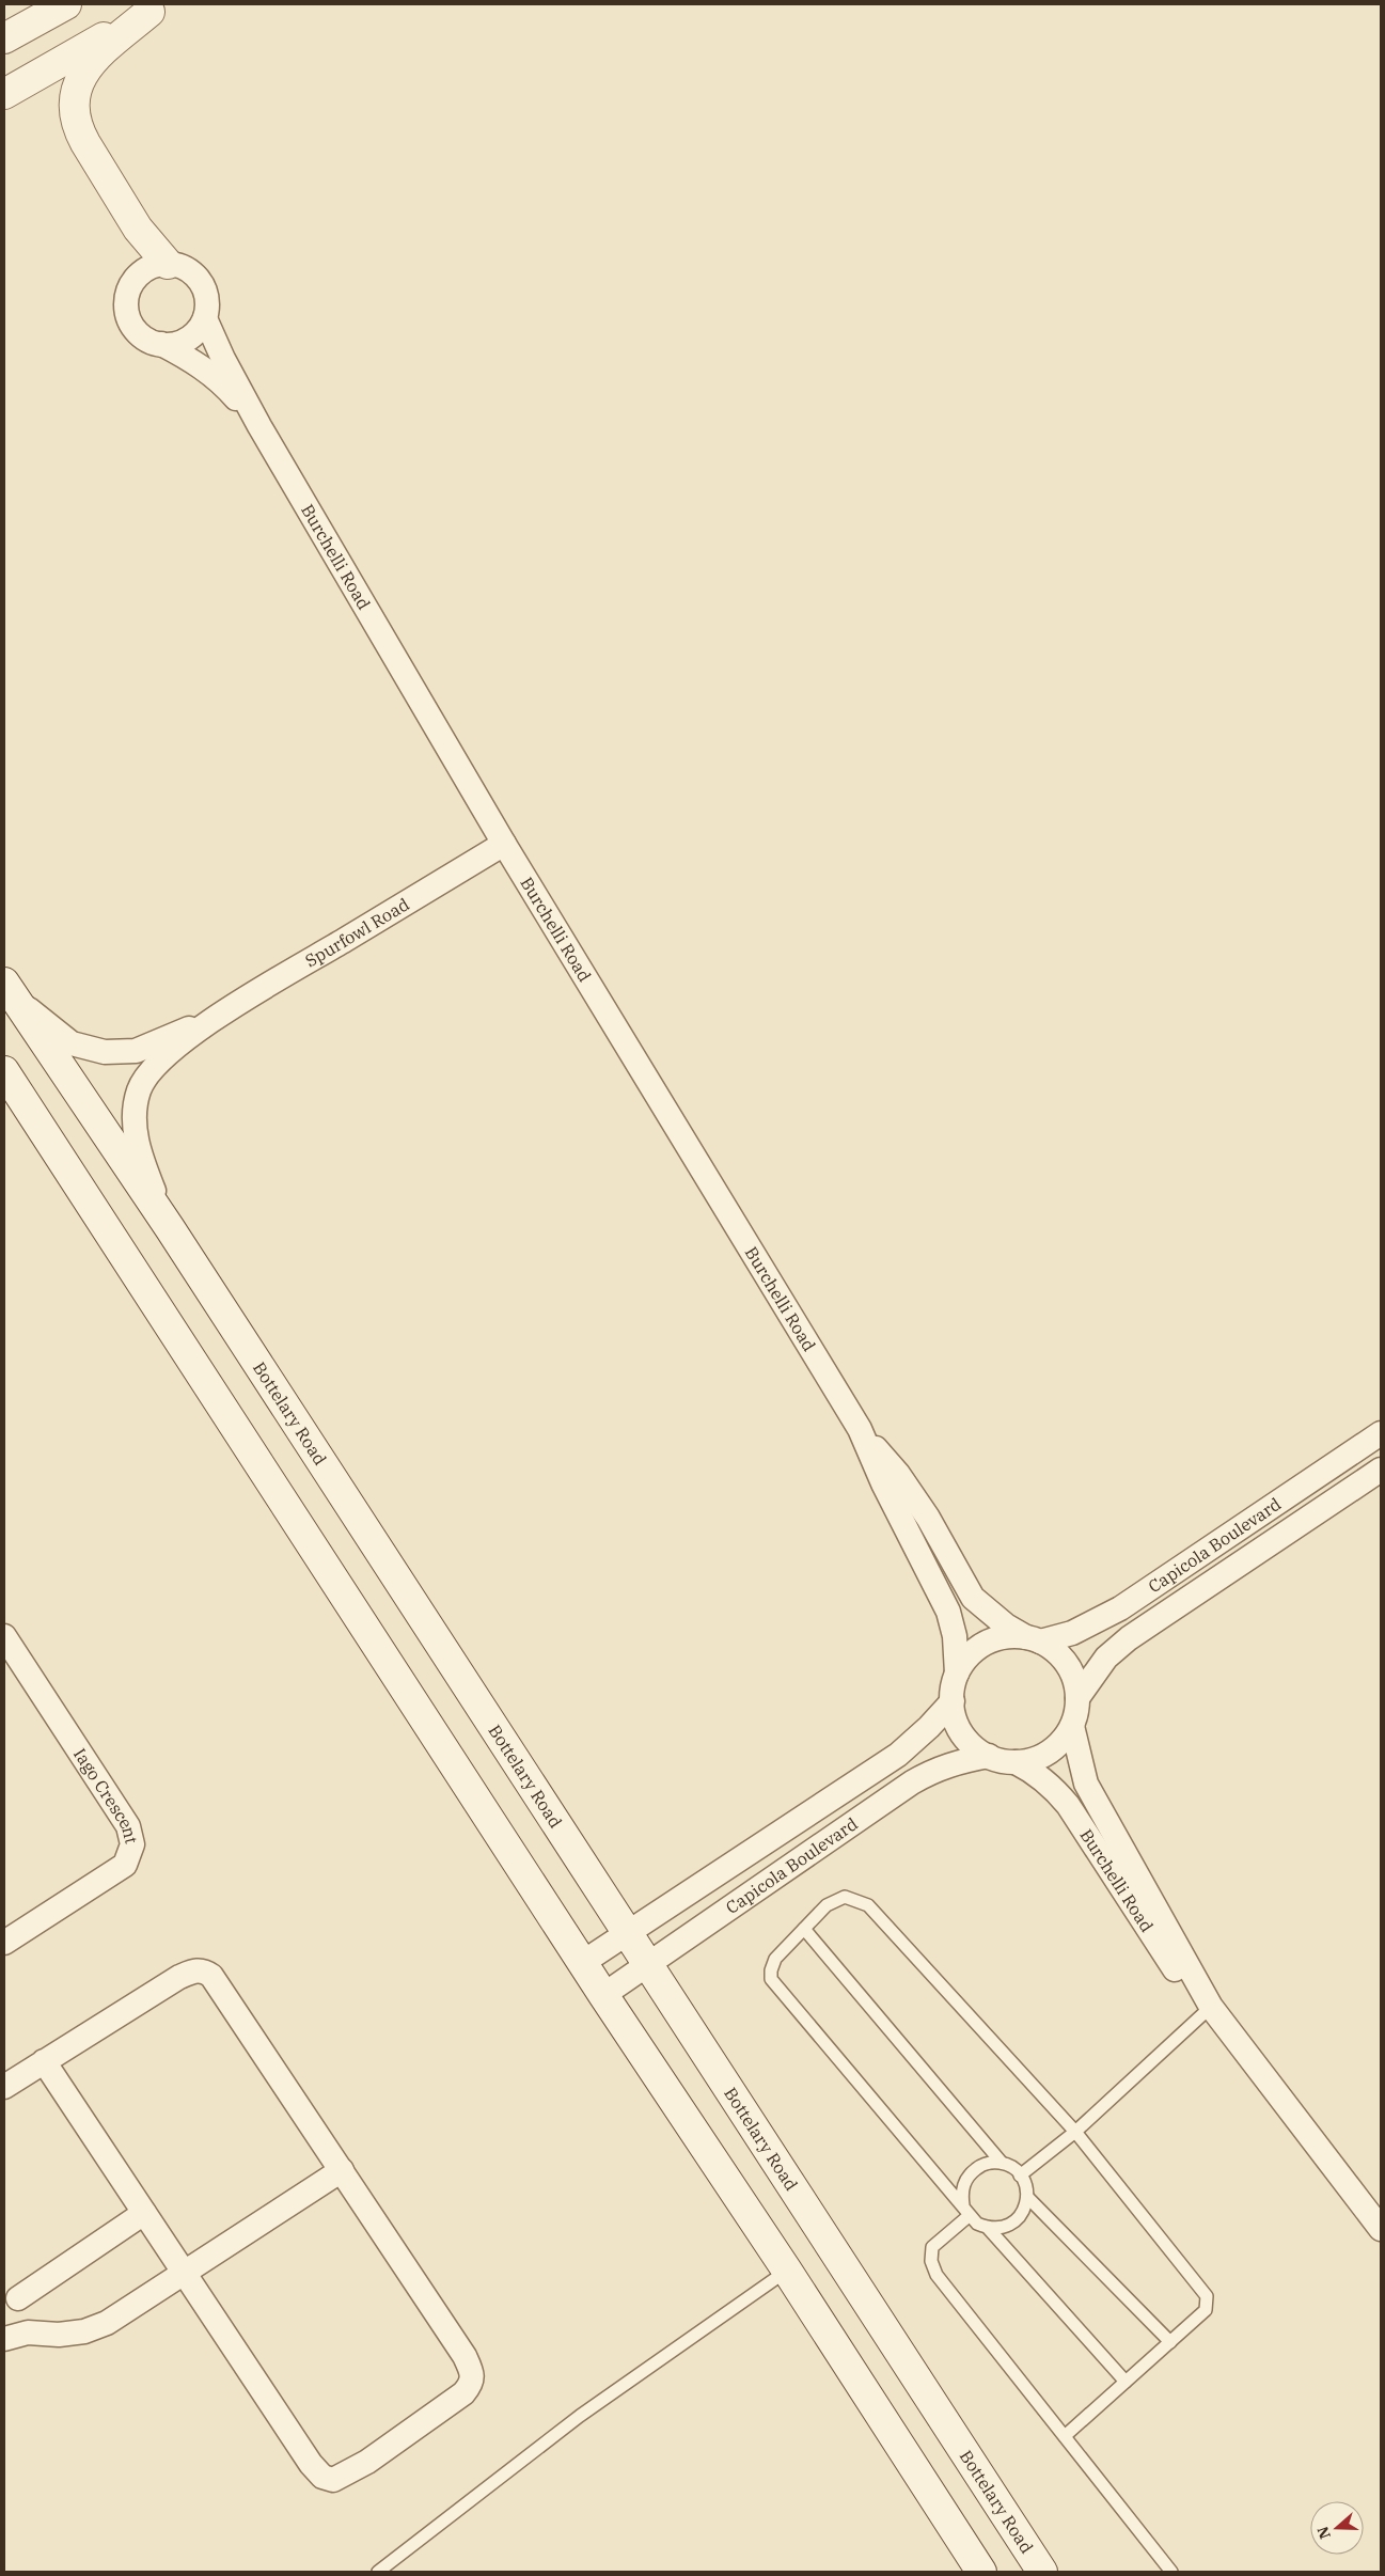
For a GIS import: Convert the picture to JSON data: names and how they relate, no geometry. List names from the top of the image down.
{
  "streets": {
    "main road": ["Bottelary Road"],
    "street": [
      "Burchelli Road",
      "Spurfowl Road",
      "Capicola Boulevard",
      "Iago Crescent"
    ]
  },
  "crossings": [
    ["Burchelli Road", "Spurfowl Road"],
    ["Burchelli Road", "Capicola Boulevard"],
    ["Spurfowl Road", "Bottelary Road"],
    ["Bottelary Road", "Capicola Boulevard"]
  ],
  "north": "left"
}
